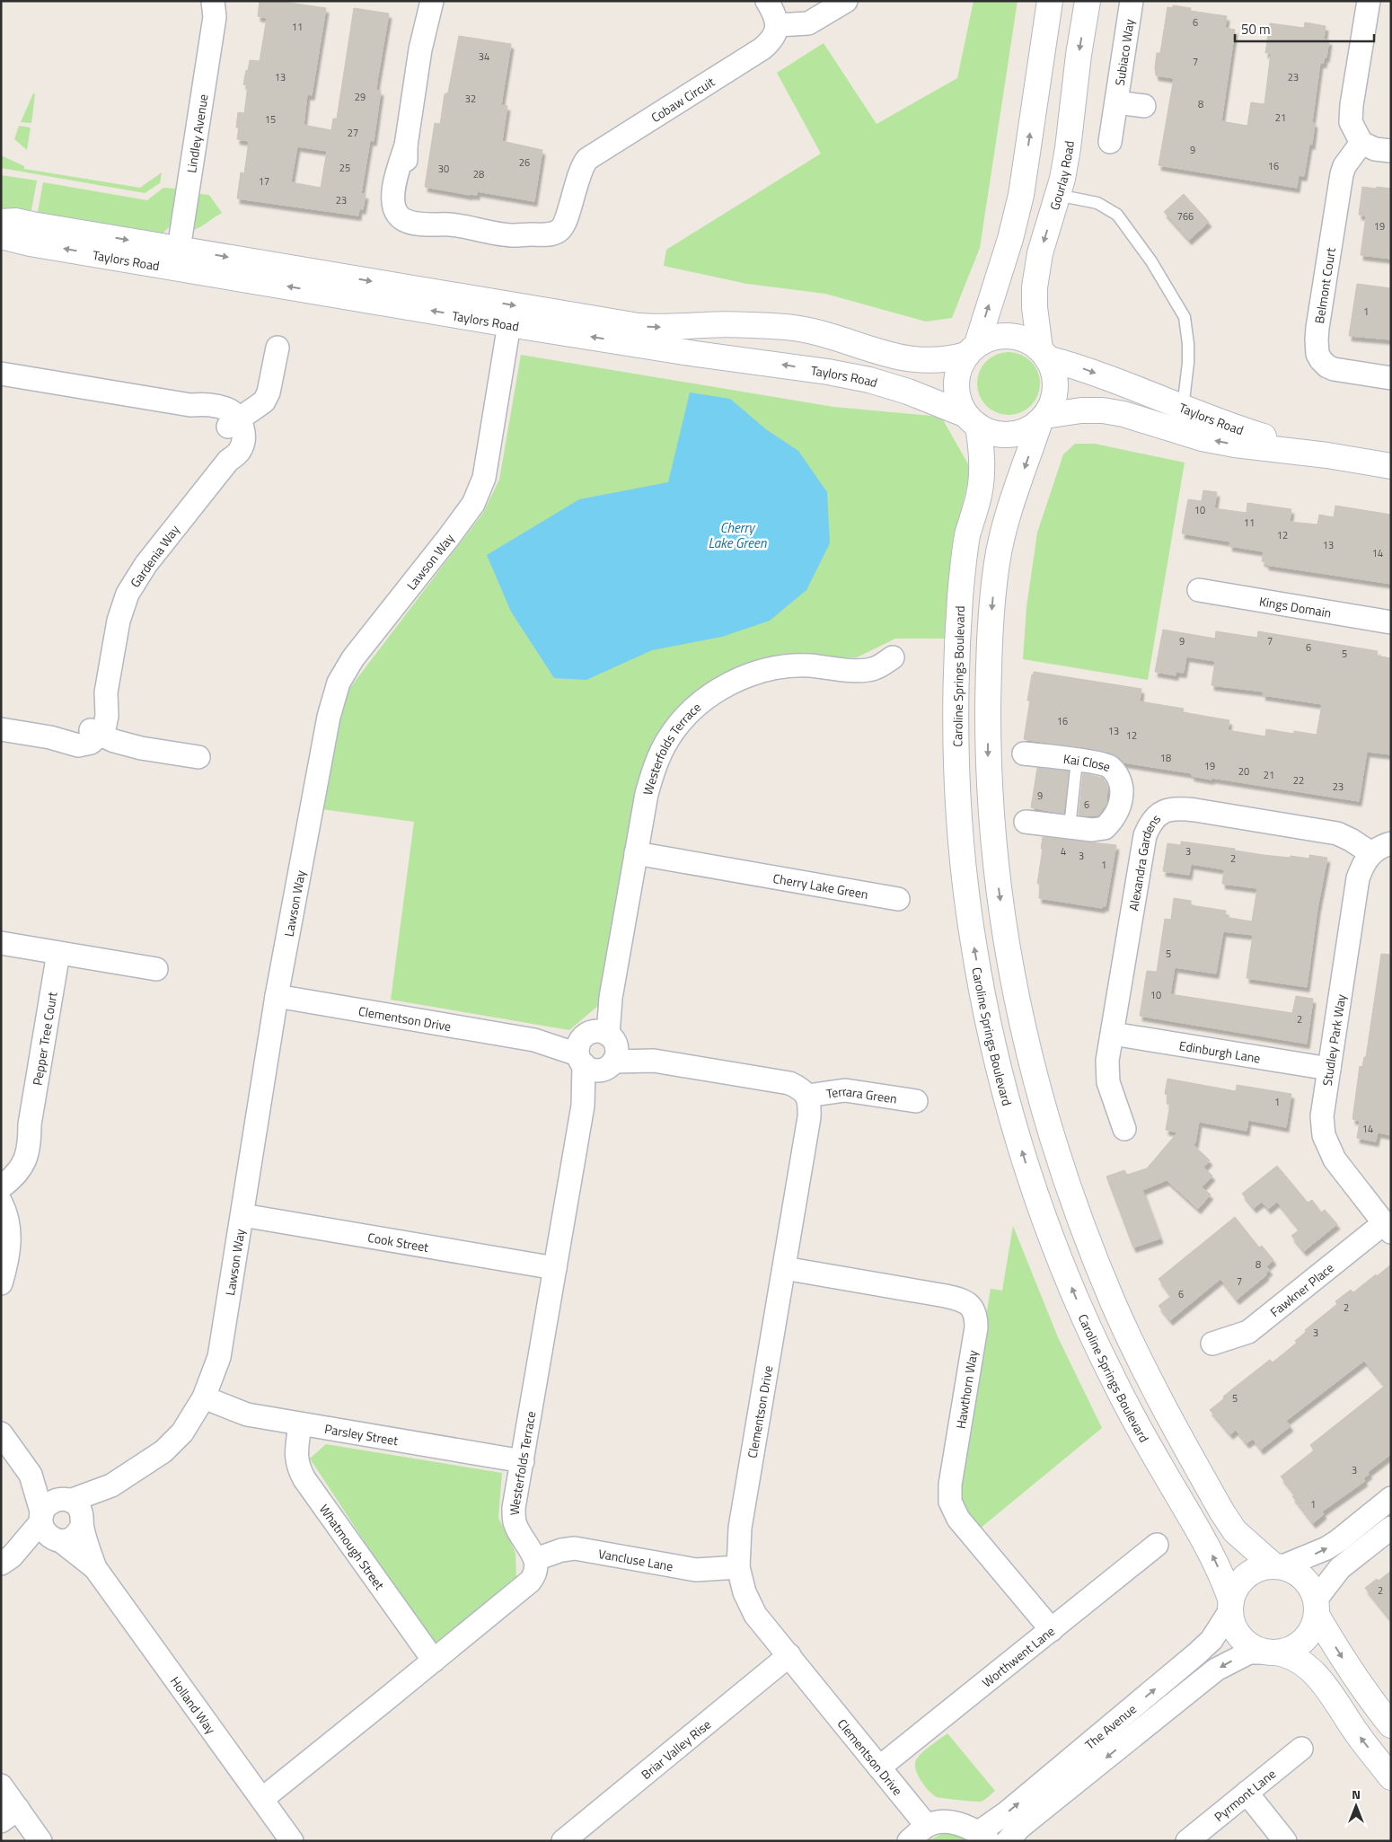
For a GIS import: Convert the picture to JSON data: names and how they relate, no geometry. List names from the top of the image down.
{
  "streets": {
    "main road": ["Gourlay Road", "Taylors Road", "Caroline Springs Boulevard"],
    "street": [
      "Subiaco Way",
      "Cobaw Circuit",
      "Lindley Avenue",
      "Belmont Court",
      "Gardenia Way",
      "Lawson Way",
      "Kings Domain",
      "Westerfolds Terrace",
      "Kai Close",
      "Alexandra Gardens",
      "Cherry Lake Green",
      "Clementson Drive",
      "Pepper Tree Court",
      "Studley Park Way",
      "Edinburgh Lane",
      "Terrara Green",
      "Cook Street",
      "Fawkner Place",
      "Hawthorn Way",
      "Parsley Street",
      "Whatmough Street",
      "Vancluse Lane",
      "Worthwent Lane",
      "Holland Way",
      "The Avenue",
      "Briar Valley Rise",
      "Pyrmont Lane"
    ]
  },
  "crossings": [
    ["Lindley Avenue", "Taylors Road"],
    ["Gourlay Road", "Taylors Road"],
    ["Gourlay Road", "Caroline Springs Boulevard"],
    ["Taylors Road", "Lawson Way"],
    ["Taylors Road", "Caroline Springs Boulevard"],
    ["Lawson Way", "Clementson Drive"],
    ["Lawson Way", "Cook Street"],
    ["Lawson Way", "Parsley Street"],
    ["Lawson Way", "Holland Way"],
    ["Caroline Springs Boulevard", "The Avenue"],
    ["Westerfolds Terrace", "Cherry Lake Green"],
    ["Westerfolds Terrace", "Clementson Drive"],
    ["Westerfolds Terrace", "Cook Street"],
    ["Westerfolds Terrace", "Parsley Street"],
    ["Westerfolds Terrace", "Vancluse Lane"],
    ["Alexandra Gardens", "Studley Park Way"],
    ["Alexandra Gardens", "Edinburgh Lane"],
    ["Clementson Drive", "Terrara Green"],
    ["Clementson Drive", "Hawthorn Way"],
    ["Clementson Drive", "Vancluse Lane"],
    ["Clementson Drive", "Worthwent Lane"],
    ["Clementson Drive", "The Avenue"],
    ["Clementson Drive", "Briar Valley Rise"],
    ["Studley Park Way", "Edinburgh Lane"],
    ["Studley Park Way", "Fawkner Place"],
    ["Hawthorn Way", "Worthwent Lane"],
    ["Parsley Street", "Whatmough Street"]
  ],
  "water": ["Cherry Lake Green"],
  "house_numbers": [
    "6",
    "11",
    "34",
    "7",
    "13",
    "23",
    "29",
    "32",
    "8",
    "21",
    "15",
    "27",
    "9",
    "26",
    "16",
    "25",
    "30",
    "28",
    "17",
    "23",
    "766",
    "19",
    "1",
    "10",
    "11",
    "12",
    "13",
    "14",
    "9",
    "7",
    "6",
    "5",
    "16",
    "13",
    "12",
    "18",
    "19",
    "20",
    "21",
    "22",
    "23",
    "9",
    "6",
    "4",
    "3",
    "3",
    "2",
    "1",
    "5",
    "10",
    "2",
    "1",
    "14",
    "8",
    "7",
    "6",
    "2",
    "3",
    "5",
    "3",
    "1",
    "2"
  ],
  "scale_bar": "50 m",
  "north": "top"
}
